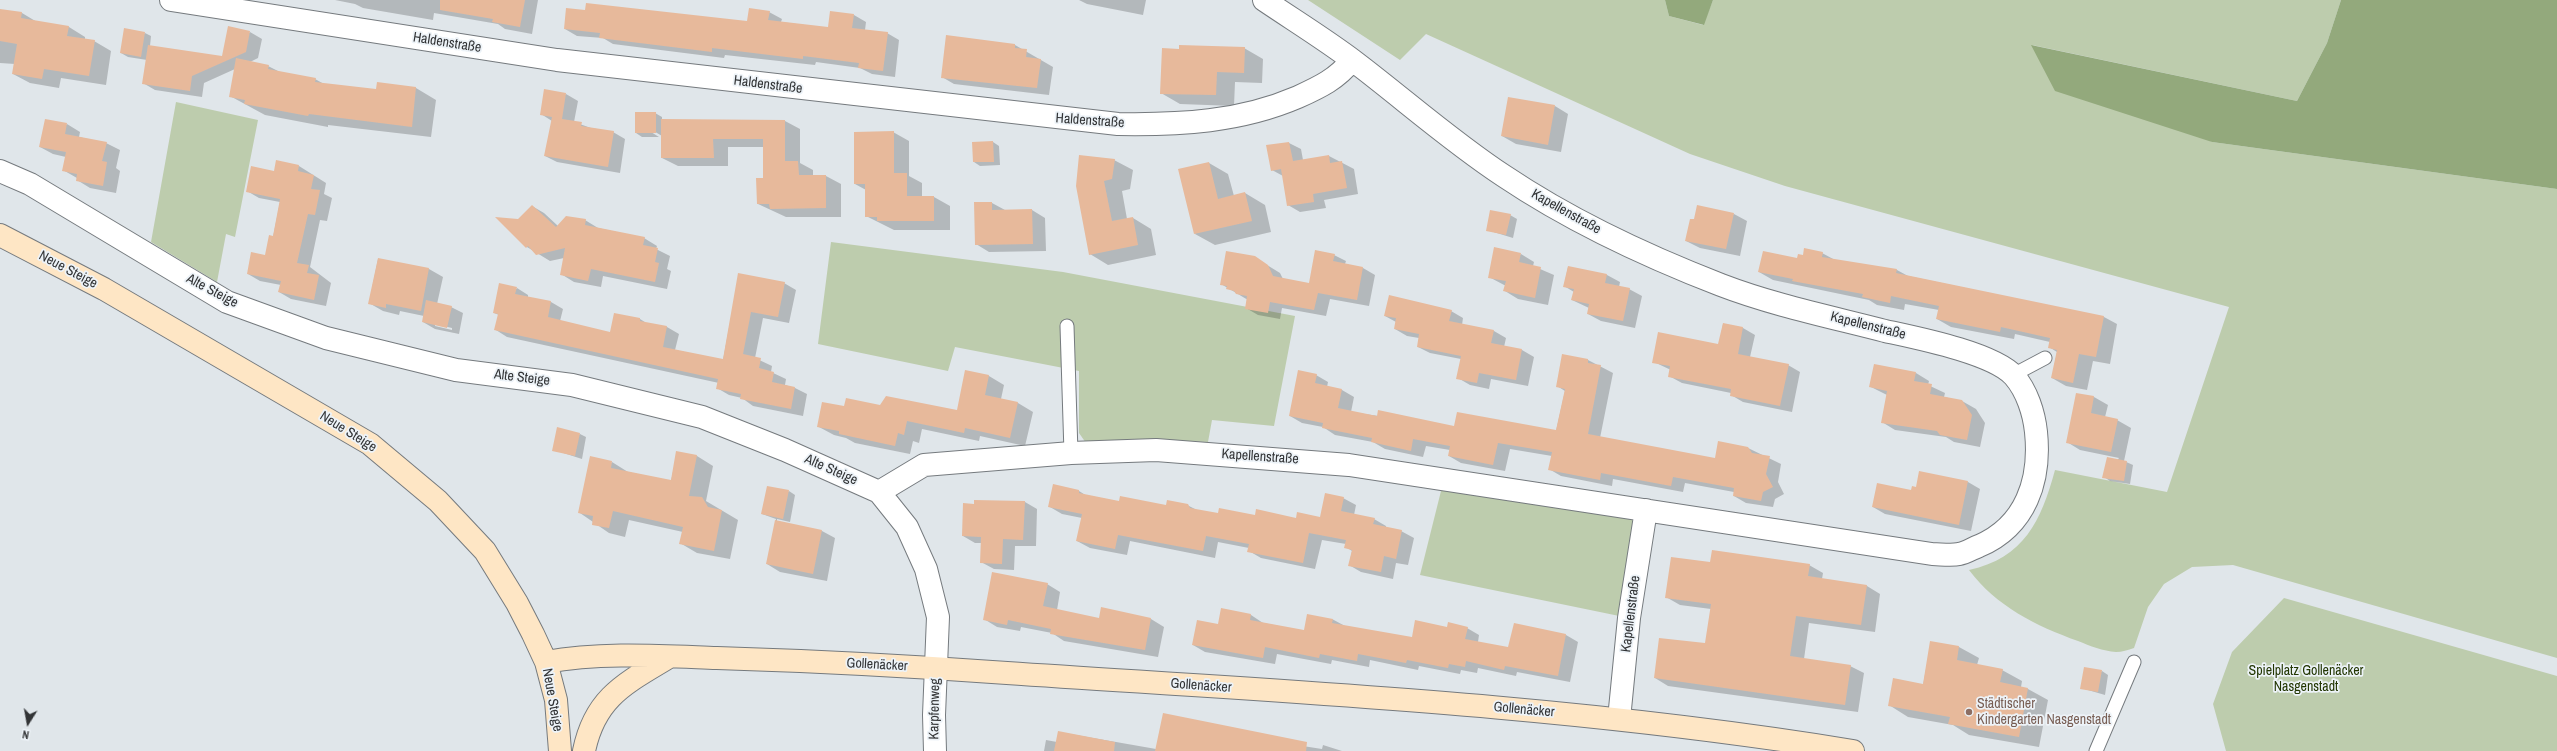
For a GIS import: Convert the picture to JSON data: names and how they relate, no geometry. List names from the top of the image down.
{
  "streets": {
    "street": [
      "Haldenstraße",
      "Kapellenstraße",
      "Neue Steige",
      "Alte Steige",
      "Gollenäcker",
      "Karpfenweg"
    ]
  },
  "crossings": [
    ["Haldenstraße", "Kapellenstraße"],
    ["Kapellenstraße", "Alte Steige"],
    ["Kapellenstraße", "Gollenäcker"],
    ["Neue Steige", "Gollenäcker"],
    ["Alte Steige", "Gollenäcker"],
    ["Alte Steige", "Karpfenweg"],
    ["Gollenäcker", "Karpfenweg"]
  ],
  "parks": ["Spielplatz Gollenäcker Nasgenstadt"],
  "places": ["Städtischer Kindergarten Nasgenstadt"],
  "north": "bottom"
}
